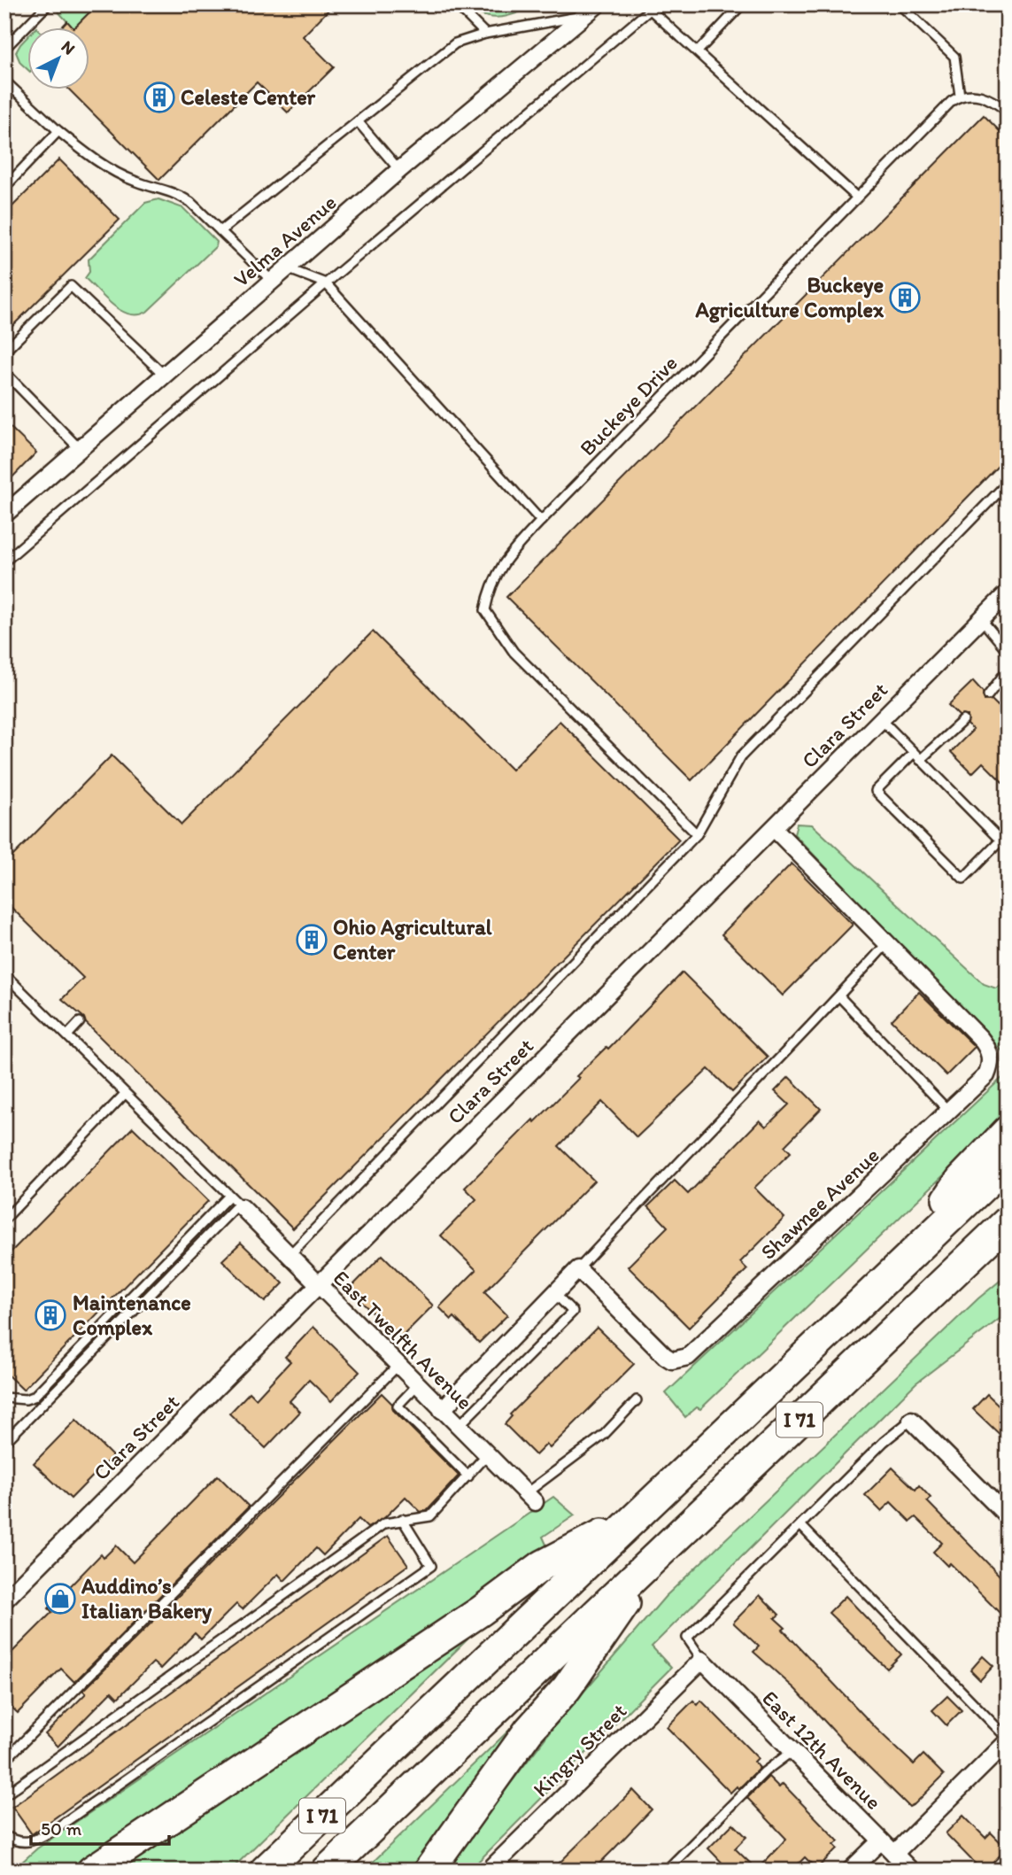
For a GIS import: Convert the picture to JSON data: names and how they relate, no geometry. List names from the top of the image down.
{
  "streets": {
    "highway": ["I 71"],
    "street": [
      "Velma Avenue",
      "Clara Street",
      "Shawnee Avenue",
      "East Twelfth Avenue",
      "Kingry Street",
      "East 12th Avenue"
    ],
    "lane": ["Buckeye Drive"]
  },
  "crossings": [
    ["Clara Street", "Shawnee Avenue"],
    ["Clara Street", "East Twelfth Avenue"],
    ["Kingry Street", "East 12th Avenue"]
  ],
  "places": {
    "building": [
      "Celeste Center",
      "Buckeye Agriculture Complex",
      "Ohio Agricultural Center",
      "Maintenance Complex"
    ],
    "shop": ["Auddino’s Italian Bakery"]
  },
  "scale_bar": "50 m",
  "north": "top right"
}
